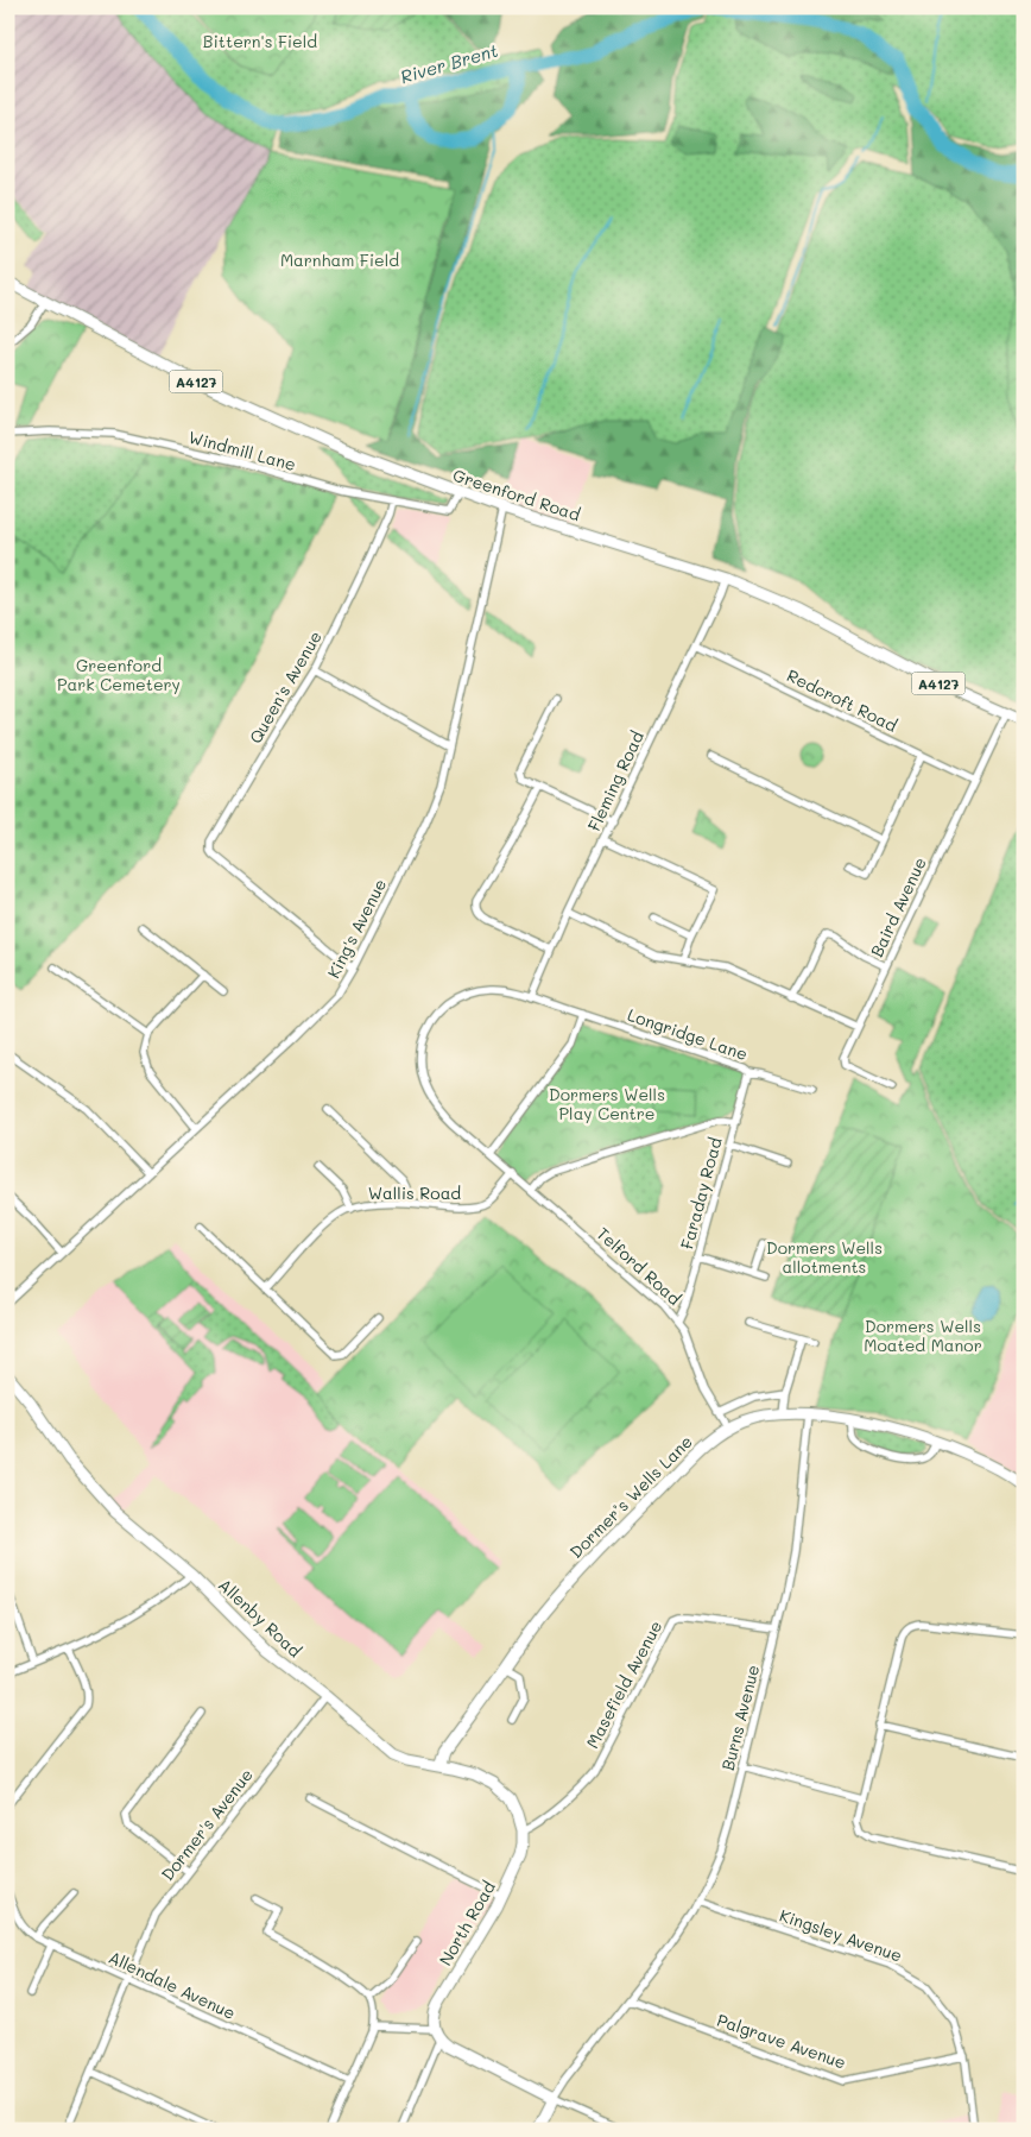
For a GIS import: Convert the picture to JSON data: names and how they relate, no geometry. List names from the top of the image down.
{
  "streets": {
    "street": [
      "A4127",
      "Windmill Lane",
      "Greenford Road",
      "Queen's Avenue",
      "Redcroft Road",
      "Fleming Road",
      "Baird Avenue",
      "King's Avenue",
      "Longridge Lane",
      "Wallis Road",
      "Faraday Road",
      "Telford Road",
      "Dormer’s Wells Lane",
      "Allenby Road",
      "Masefield Avenue",
      "Burns Avenue",
      "Dormer's Avenue",
      "North Road",
      "Kingsley Avenue",
      "Allendale Avenue",
      "Palgrave Avenue"
    ]
  },
  "crossings": [
    ["Windmill Lane", "Greenford Road"],
    ["Windmill Lane", "Queen's Avenue"],
    ["Greenford Road", "Fleming Road"],
    ["Greenford Road", "Baird Avenue"],
    ["Greenford Road", "King's Avenue"],
    ["Queen's Avenue", "King's Avenue"],
    ["Redcroft Road", "Fleming Road"],
    ["Redcroft Road", "Baird Avenue"],
    ["Fleming Road", "Longridge Lane"],
    ["Fleming Road", "Telford Road"],
    ["Longridge Lane", "Faraday Road"],
    ["Longridge Lane", "Telford Road"],
    ["Wallis Road", "Telford Road"],
    ["Faraday Road", "Telford Road"],
    ["Telford Road", "Dormer’s Wells Lane"],
    ["Dormer’s Wells Lane", "Allenby Road"],
    ["Dormer’s Wells Lane", "Burns Avenue"],
    ["Allenby Road", "Masefield Avenue"],
    ["Allenby Road", "Dormer's Avenue"],
    ["Allenby Road", "North Road"],
    ["Masefield Avenue", "Burns Avenue"],
    ["Masefield Avenue", "North Road"],
    ["Burns Avenue", "Kingsley Avenue"],
    ["Burns Avenue", "Palgrave Avenue"],
    ["Dormer's Avenue", "Allendale Avenue"],
    ["Kingsley Avenue", "Palgrave Avenue"]
  ],
  "water": ["River Brent"],
  "parks": [
    "Bittern's Field",
    "Marnham Field",
    "Greenford Park Cemetery",
    "Dormers Wells Play Centre",
    "Dormers Wells allotments",
    "Dormers Wells Moated Manor"
  ]
}
